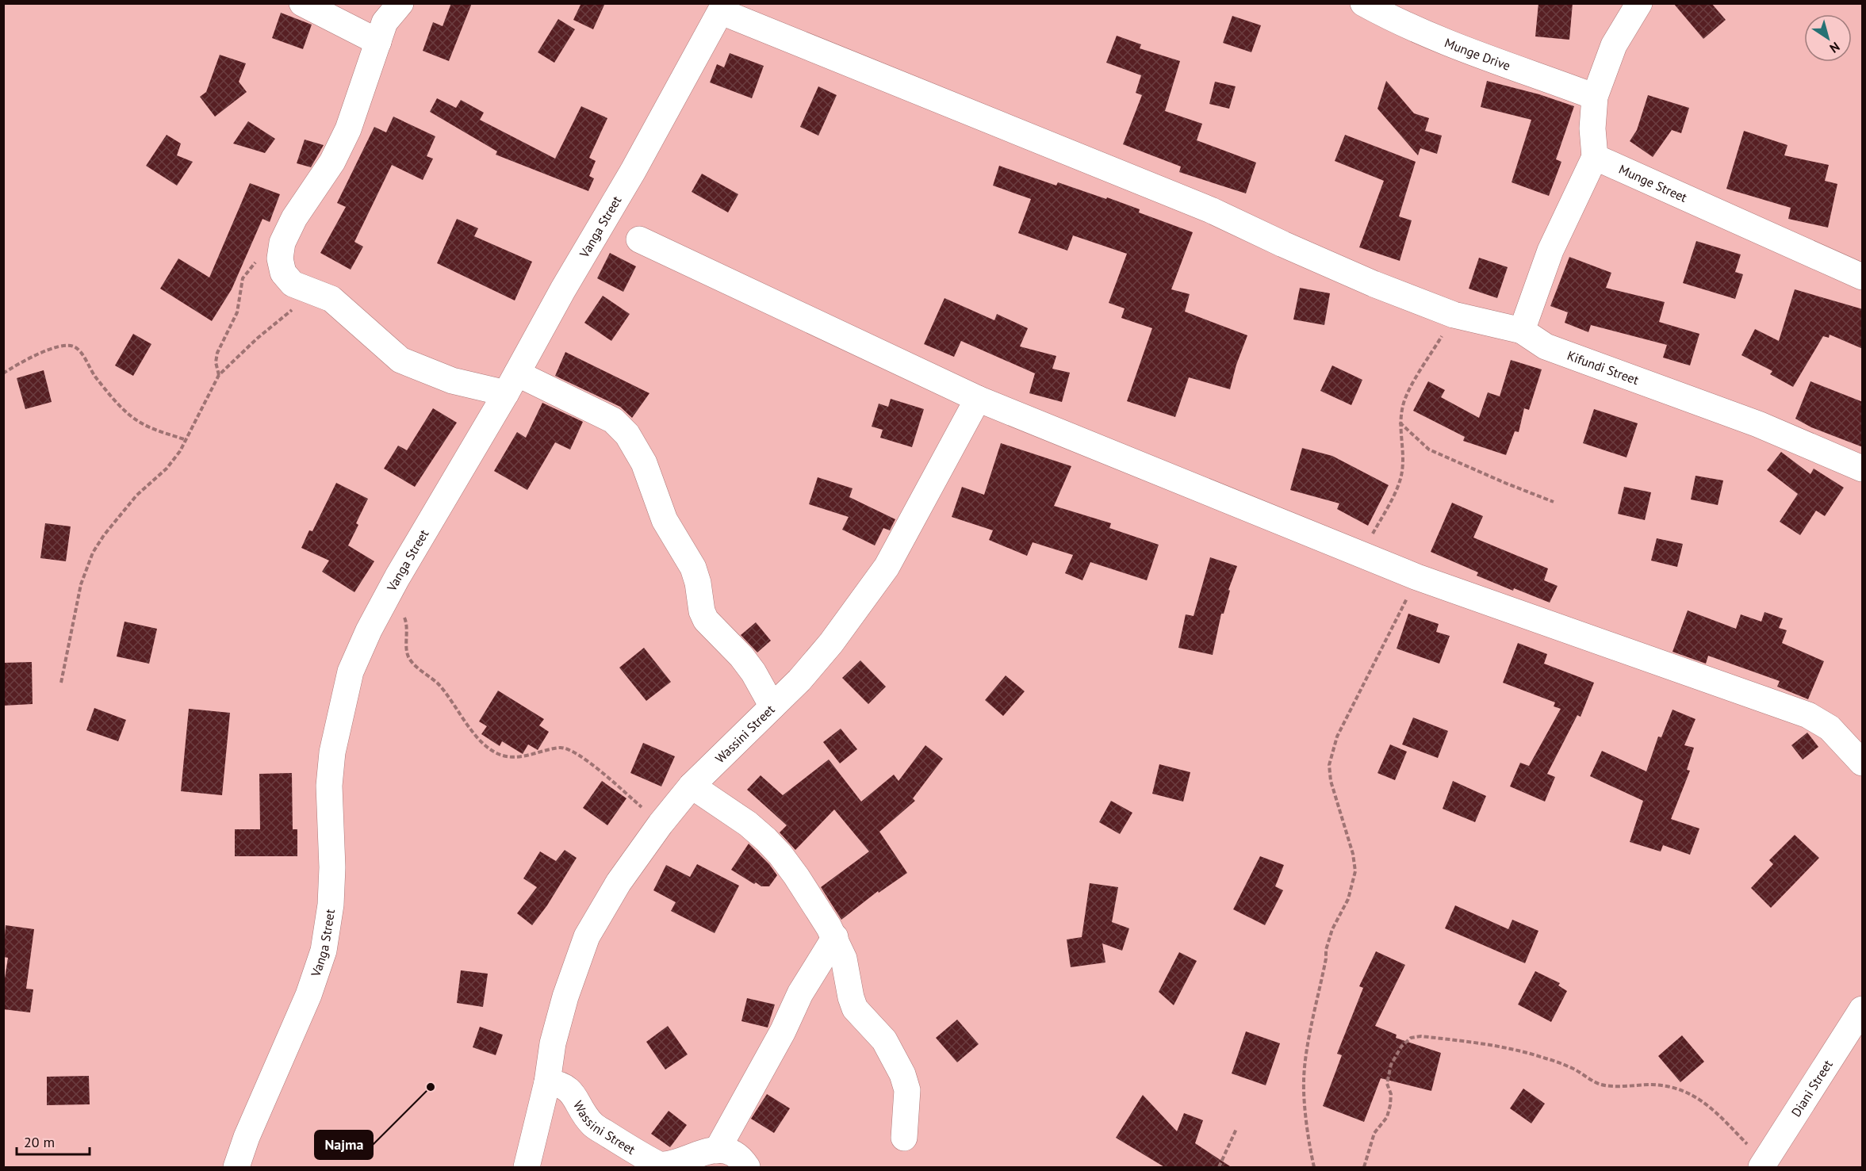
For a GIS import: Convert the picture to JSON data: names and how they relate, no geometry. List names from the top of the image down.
{
  "streets": {
    "street": [
      "Munge Drive",
      "Munge Street",
      "Vanga Street",
      "Kifundi Street",
      "Wassini Street",
      "Diani Street"
    ]
  },
  "places": ["Najma"],
  "scale_bar": "20 m",
  "north": "bottom right"
}
